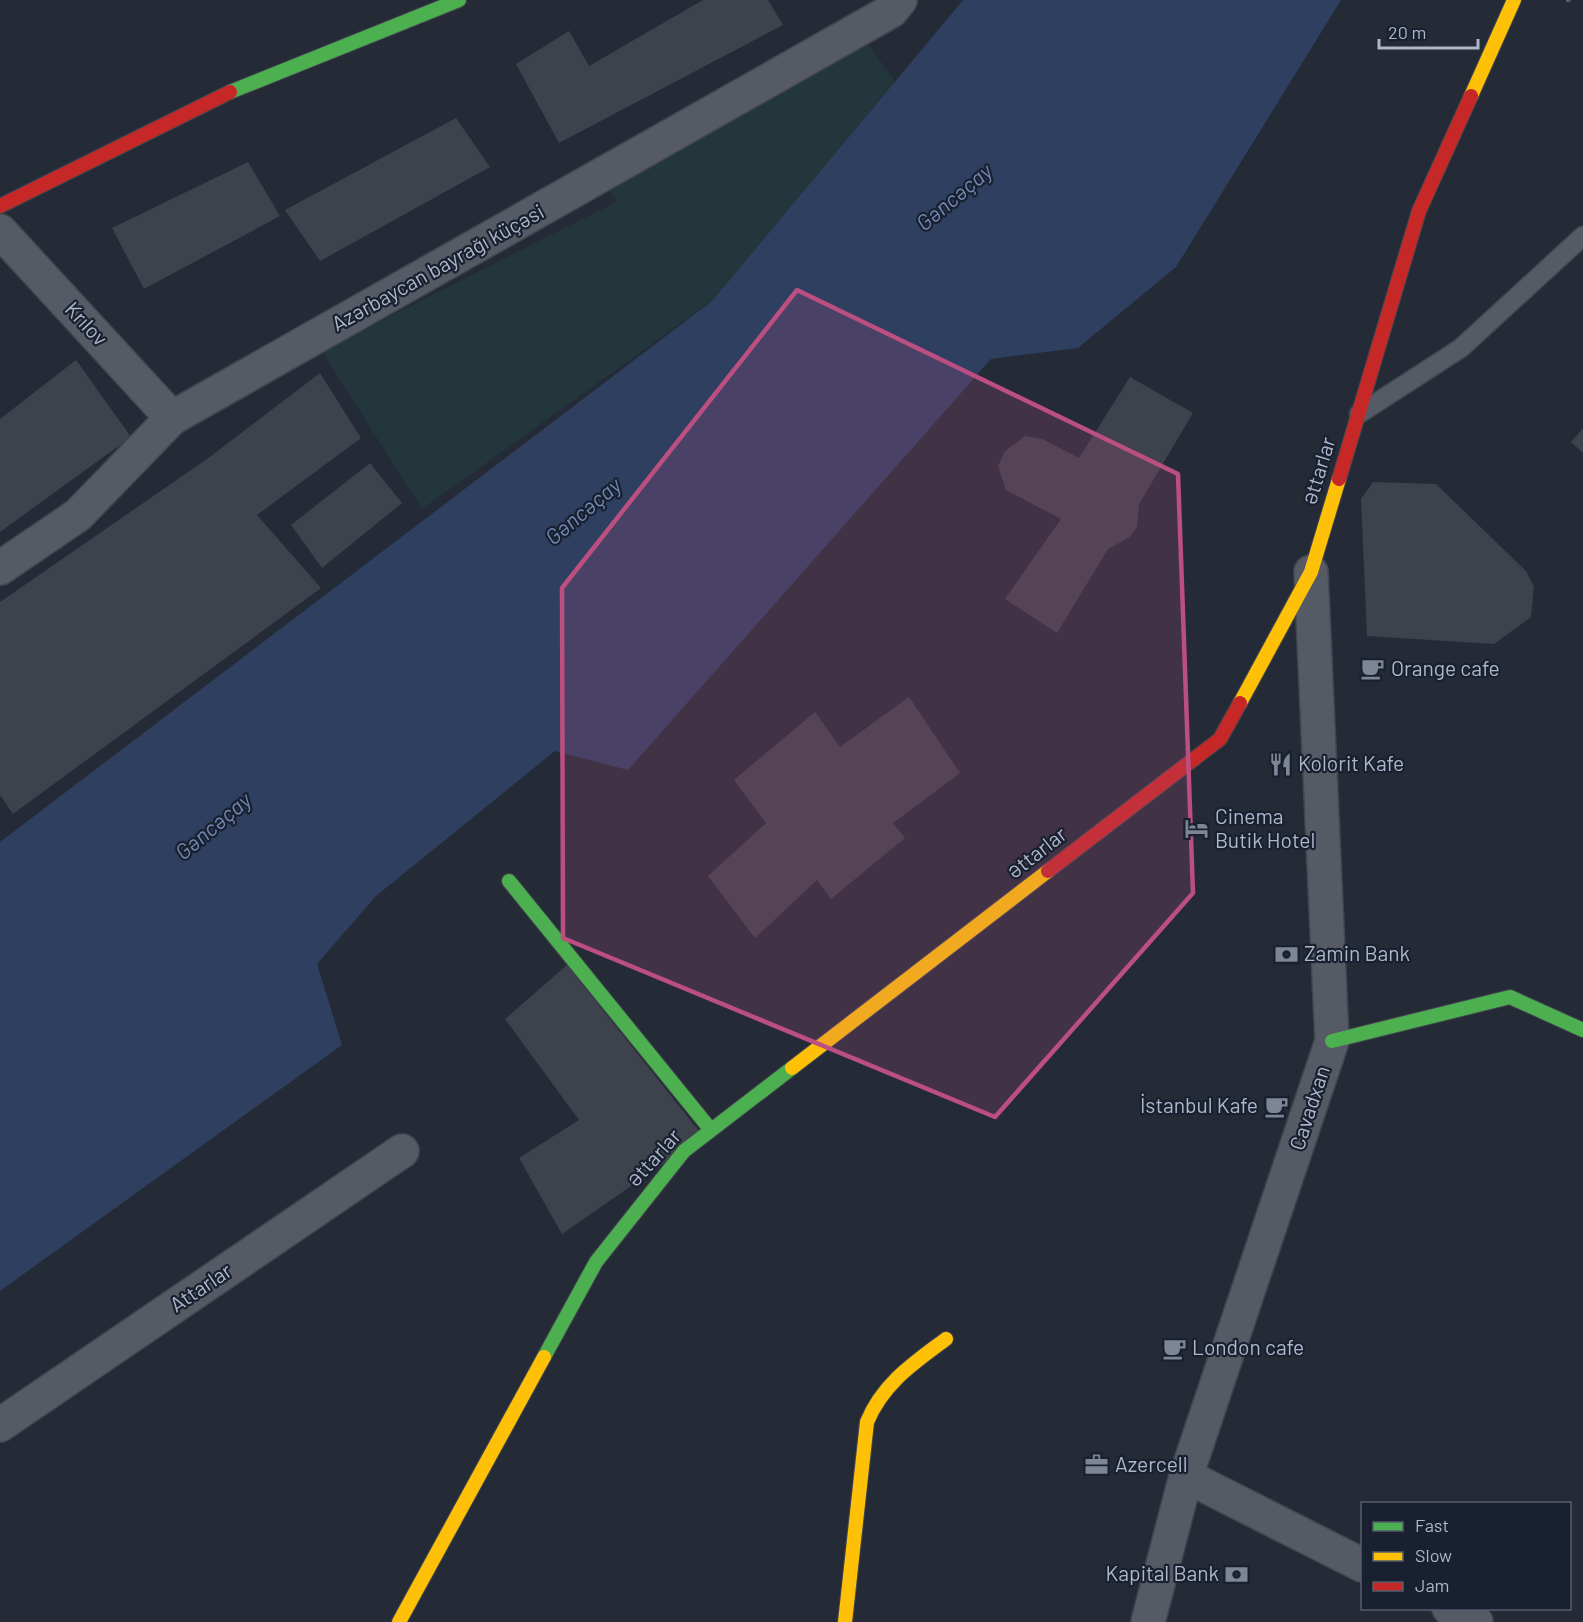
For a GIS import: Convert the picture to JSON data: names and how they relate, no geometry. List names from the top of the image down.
{
  "streets": {
    "street": [
      "Azərbaycan bayrağı küçəsi",
      "Krılov",
      "Əttarlar",
      "Cavadxan",
      "Attarlar"
    ]
  },
  "crossings": [
    ["Azərbaycan bayrağı küçəsi", "Krılov"],
    ["Əttarlar", "Cavadxan"]
  ],
  "water": ["Gəncəçay"],
  "places": {
    "cafe": ["Orange cafe", "İstanbul Kafe", "London cafe"],
    "restaurant": ["Kolorit Kafe"],
    "hotel": ["Cinema Butik Hotel"],
    "bank": ["Zamin Bank", "Kapital Bank"],
    "office": ["Azercell"]
  },
  "legend": ["Fast", "Slow", "Jam"],
  "scale_bar": "20 m"
}
